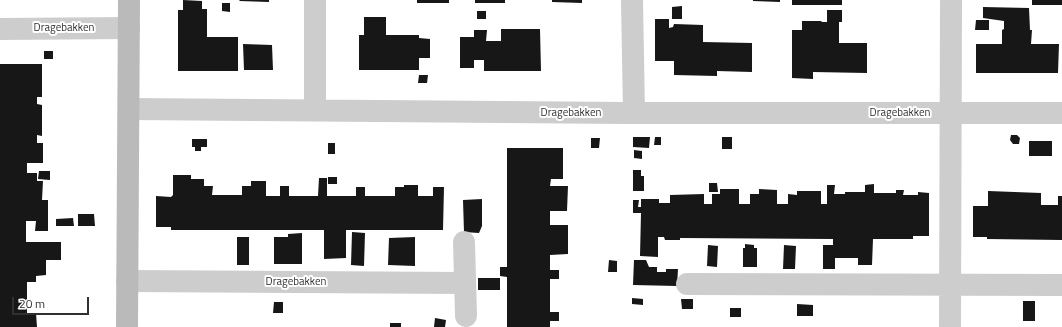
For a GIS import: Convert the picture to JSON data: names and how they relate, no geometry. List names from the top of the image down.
{
  "streets": {
    "street": ["Dragebakken"]
  },
  "scale_bar": "20 m"
}
